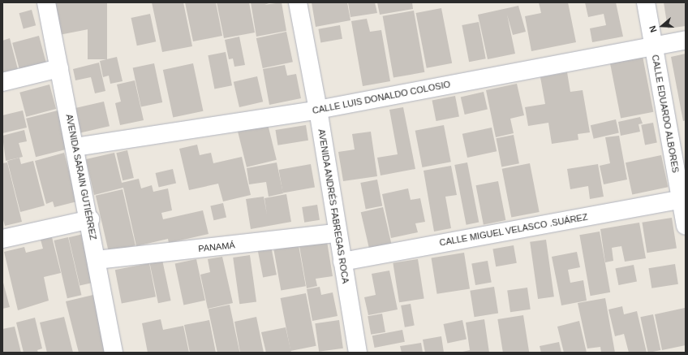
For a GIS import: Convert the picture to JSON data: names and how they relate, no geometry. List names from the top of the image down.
{
  "streets": {
    "street": [
      "CALLE LUIS DONALDO COLOSIO",
      "CALLE EDUARDO ALBORES",
      "AVENIDA SARAIN GUTIÉRREZ",
      "AVENIDA ANDRÉS FABREGAS ROCA",
      "CALLE MIGUEL VELASCO .SUÁREZ",
      "PANAMÁ"
    ]
  },
  "crossings": [
    ["CALLE LUIS DONALDO COLOSIO", "CALLE EDUARDO ALBORES"],
    ["CALLE LUIS DONALDO COLOSIO", "AVENIDA SARAIN GUTIÉRREZ"],
    ["CALLE LUIS DONALDO COLOSIO", "AVENIDA ANDRÉS FABREGAS ROCA"],
    ["CALLE EDUARDO ALBORES", "CALLE MIGUEL VELASCO .SUÁREZ"],
    ["AVENIDA SARAIN GUTIÉRREZ", "PANAMÁ"],
    ["AVENIDA ANDRÉS FABREGAS ROCA", "CALLE MIGUEL VELASCO .SUÁREZ"],
    ["AVENIDA ANDRÉS FABREGAS ROCA", "PANAMÁ"]
  ],
  "north": "left"
}
